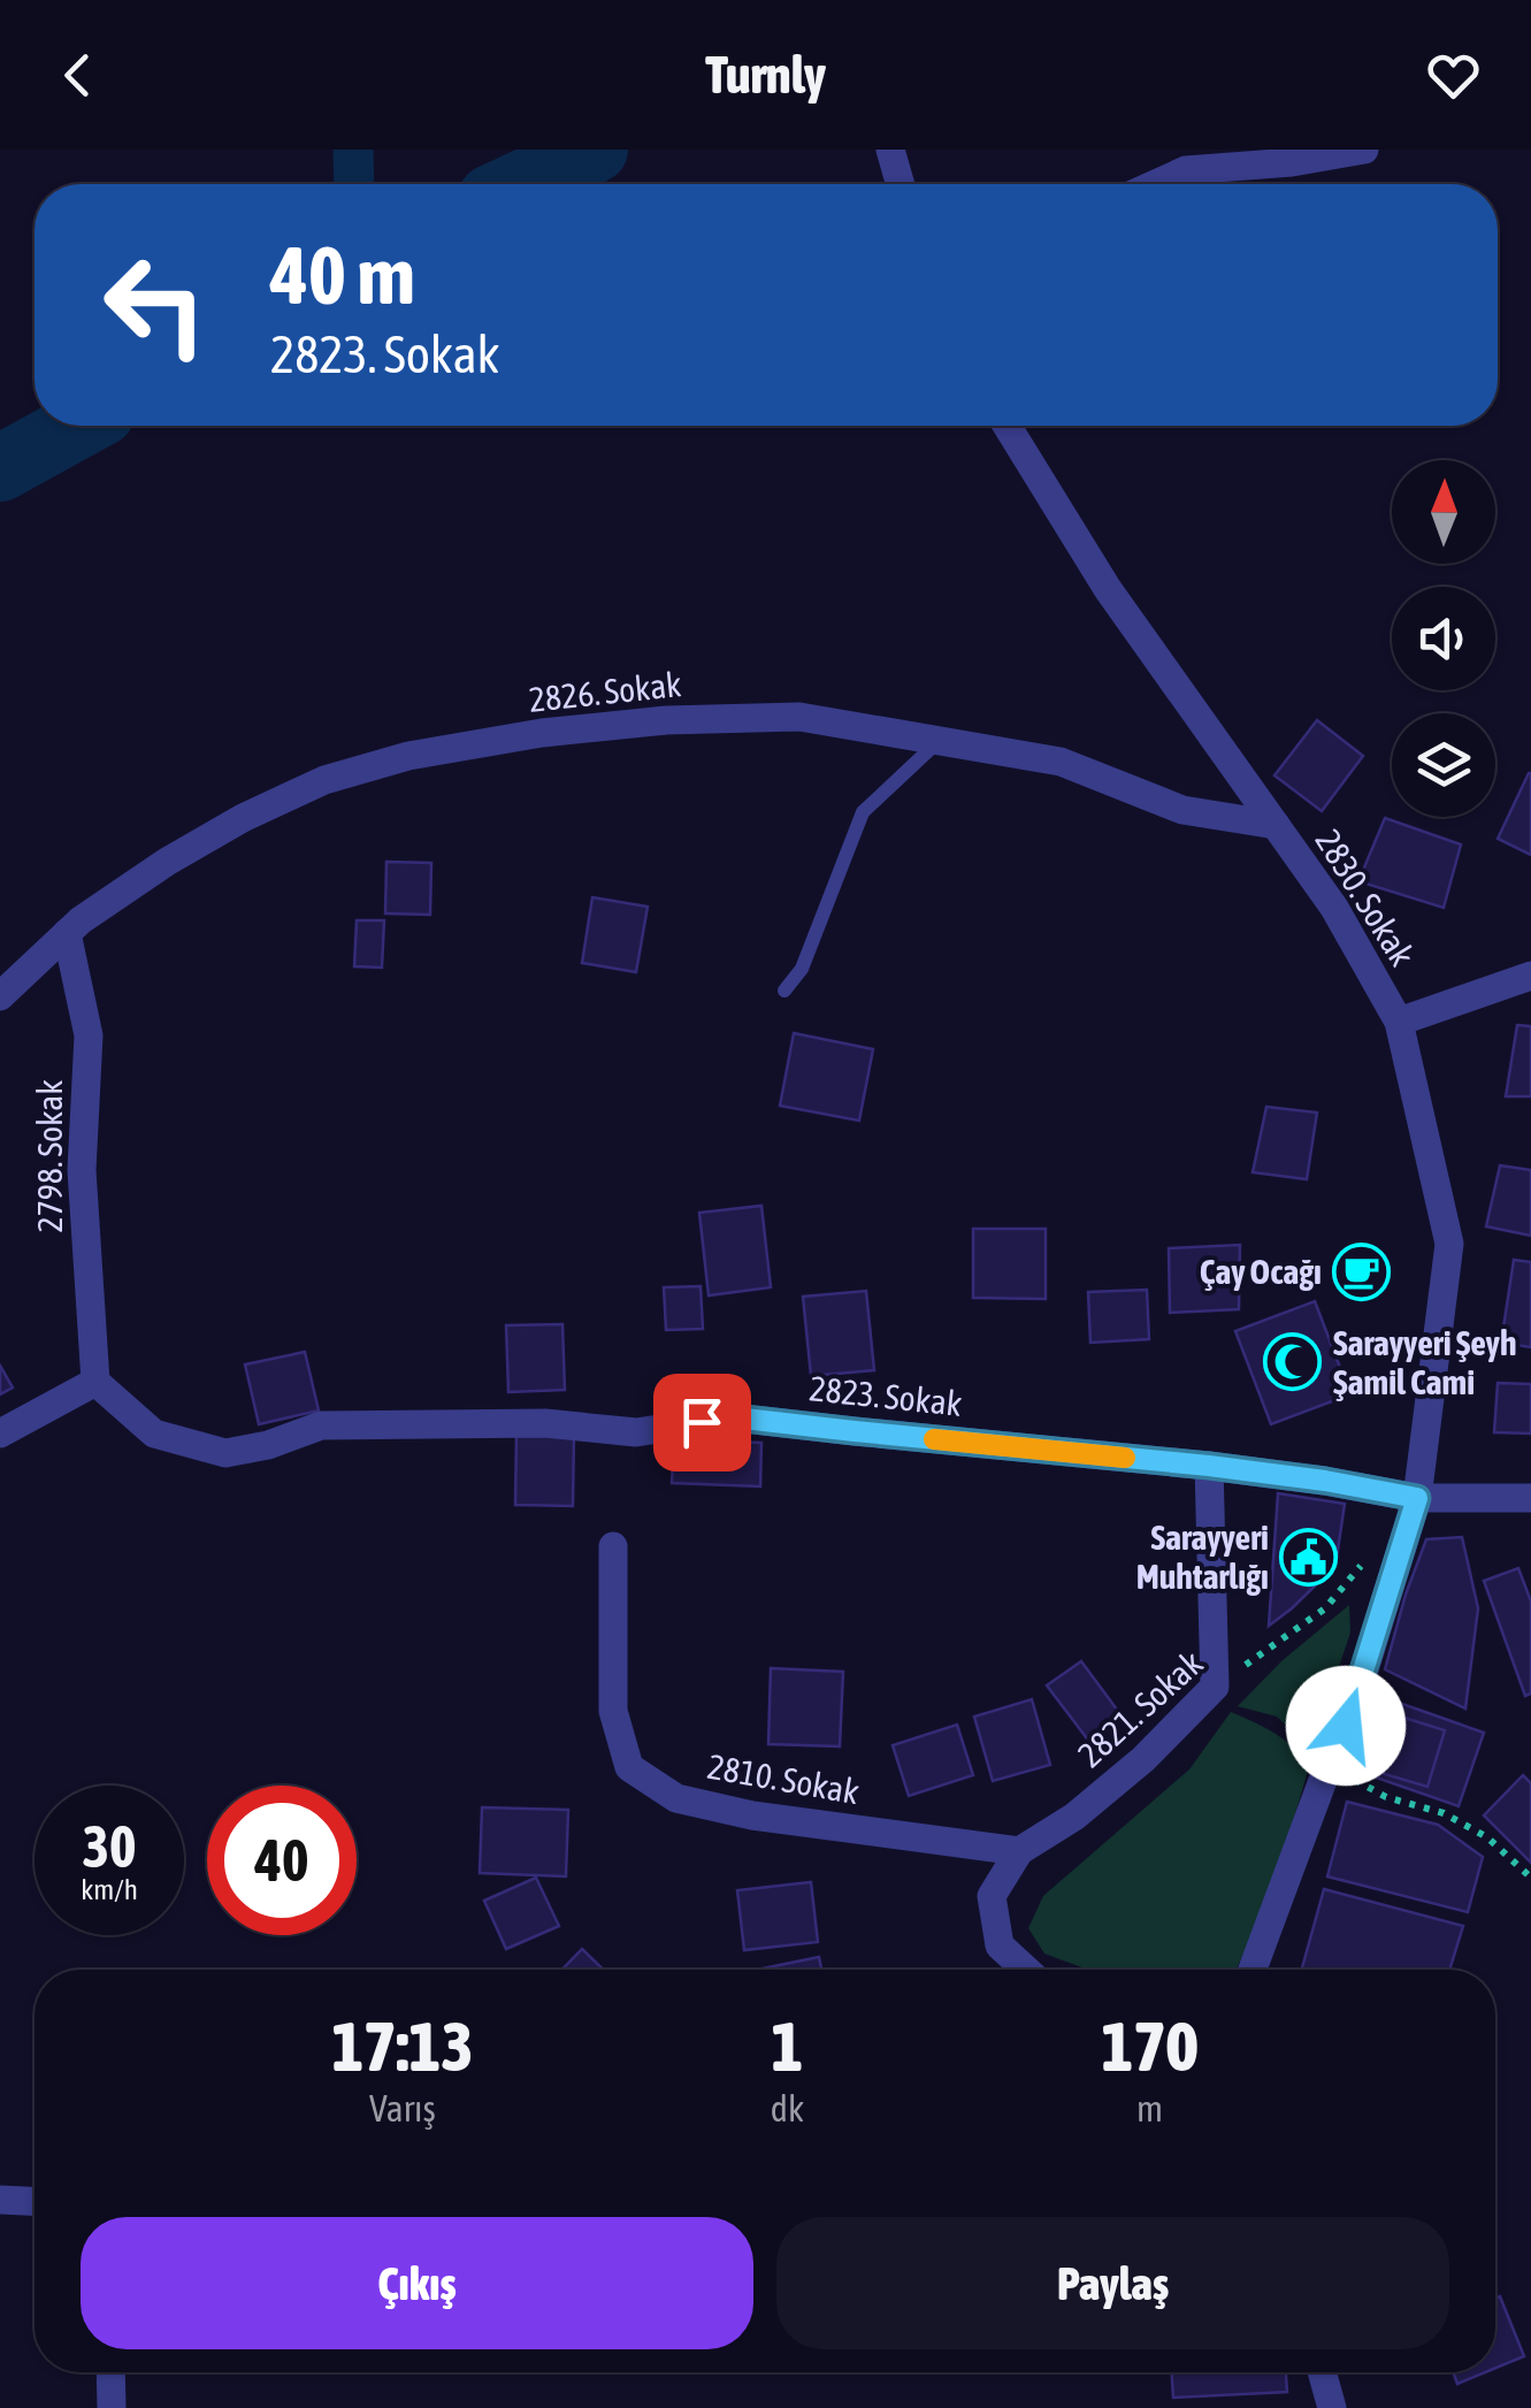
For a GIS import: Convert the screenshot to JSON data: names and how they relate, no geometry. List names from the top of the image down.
{
  "streets": {
    "street": [
      "2826. Sokak",
      "2830. Sokak",
      "2798. Sokak",
      "2823. Sokak",
      "2821. Sokak",
      "2810. Sokak"
    ]
  },
  "crossings": [
    ["2826. Sokak", "2830. Sokak"],
    ["2826. Sokak", "2798. Sokak"],
    ["2830. Sokak", "2823. Sokak"],
    ["2798. Sokak", "2823. Sokak"],
    ["2821. Sokak", "2810. Sokak"]
  ],
  "places": {
    "cafe": ["Çay Ocağı"],
    "mosque": ["Sarayyeri Şeyh Şamil Cami"],
    "public building": ["Sarayyeri Muhtarlığı"]
  },
  "north": "top",
  "page": {
    "header": "Turnly",
    "turn": ["40 m", "2823. Sokak"],
    "speed": "30 km/h",
    "limit": "40",
    "eta": [
      "17:13",
      "Varış",
      "1",
      "dk",
      "170",
      "m"
    ],
    "buttons": ["Çıkış", "Paylaş"]
  }
}
